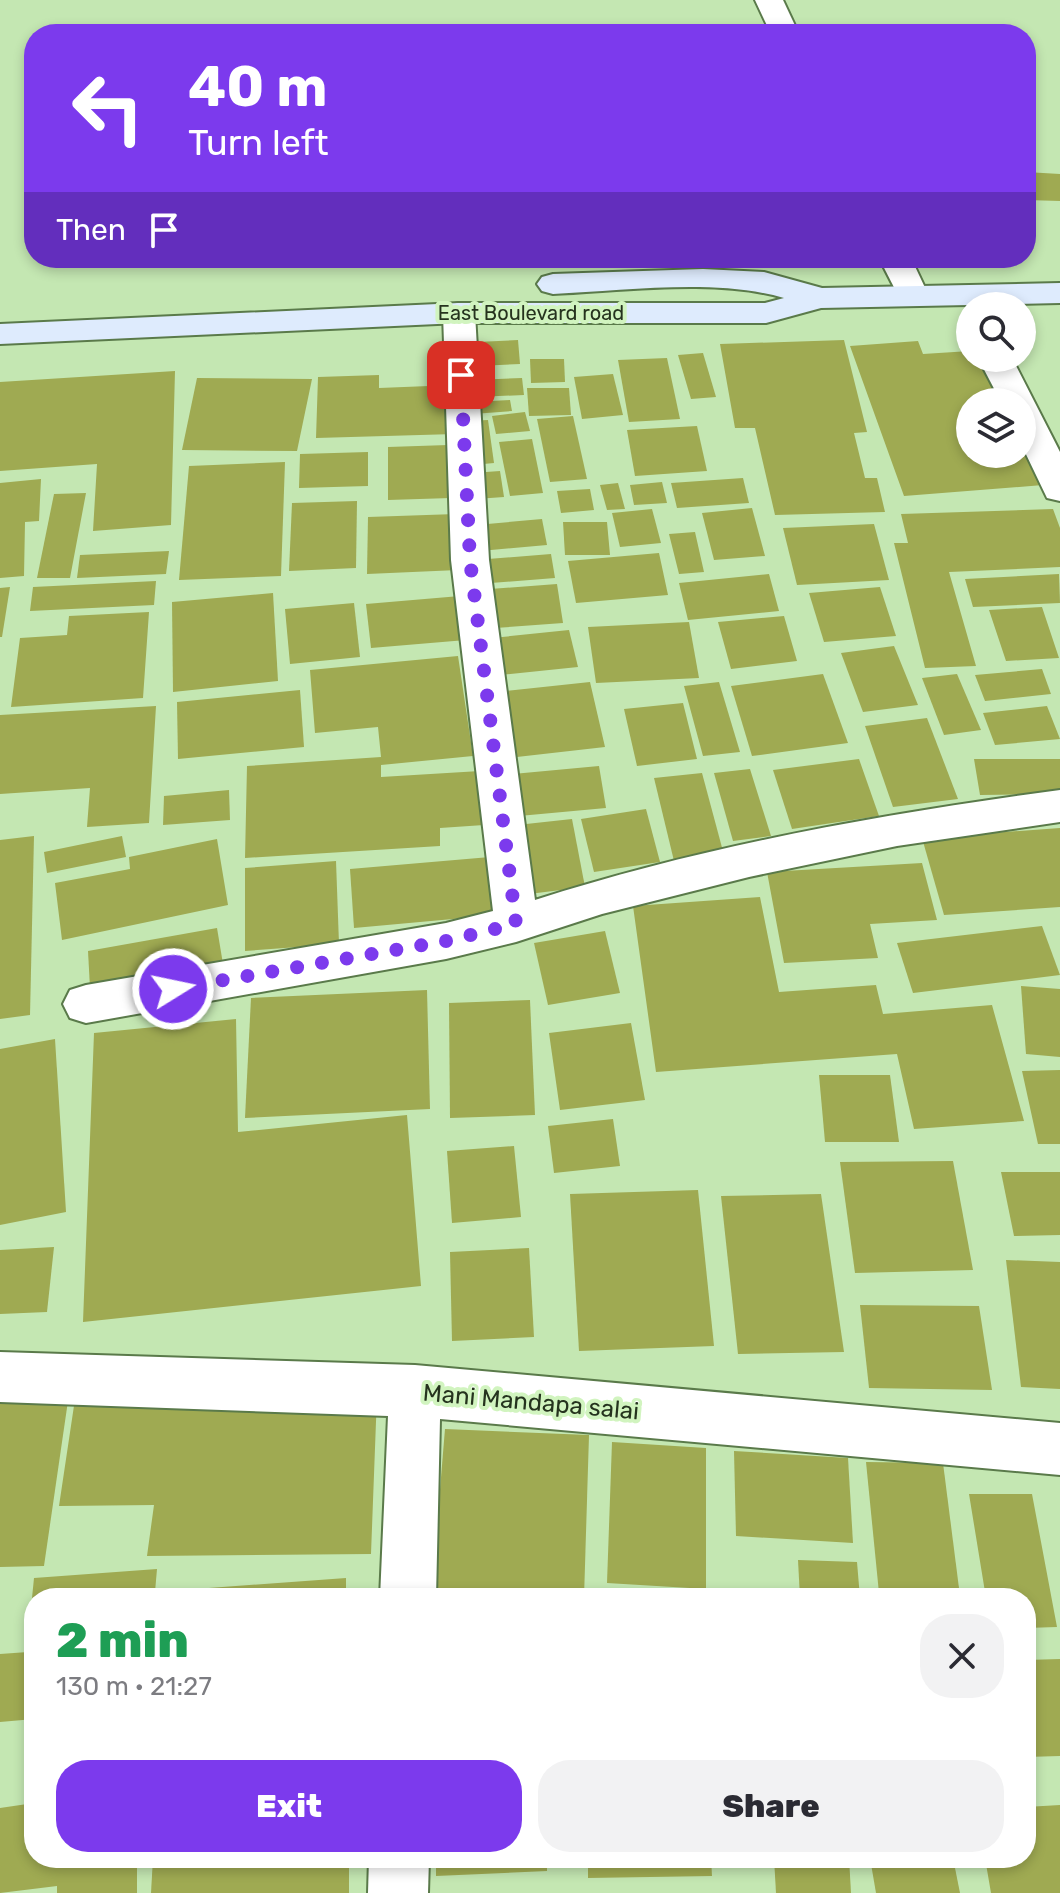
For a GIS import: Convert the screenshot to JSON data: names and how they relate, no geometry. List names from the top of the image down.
{
  "streets": {
    "main road": ["East Boulevard road"],
    "street": ["Mani Mandapa salai"]
  },
  "page": {
    "turn": ["40 m", "Turn left"],
    "then": "Then",
    "heading": ["2 min", "130 m · 21:27"],
    "buttons": ["Exit", "Share"]
  }
}
